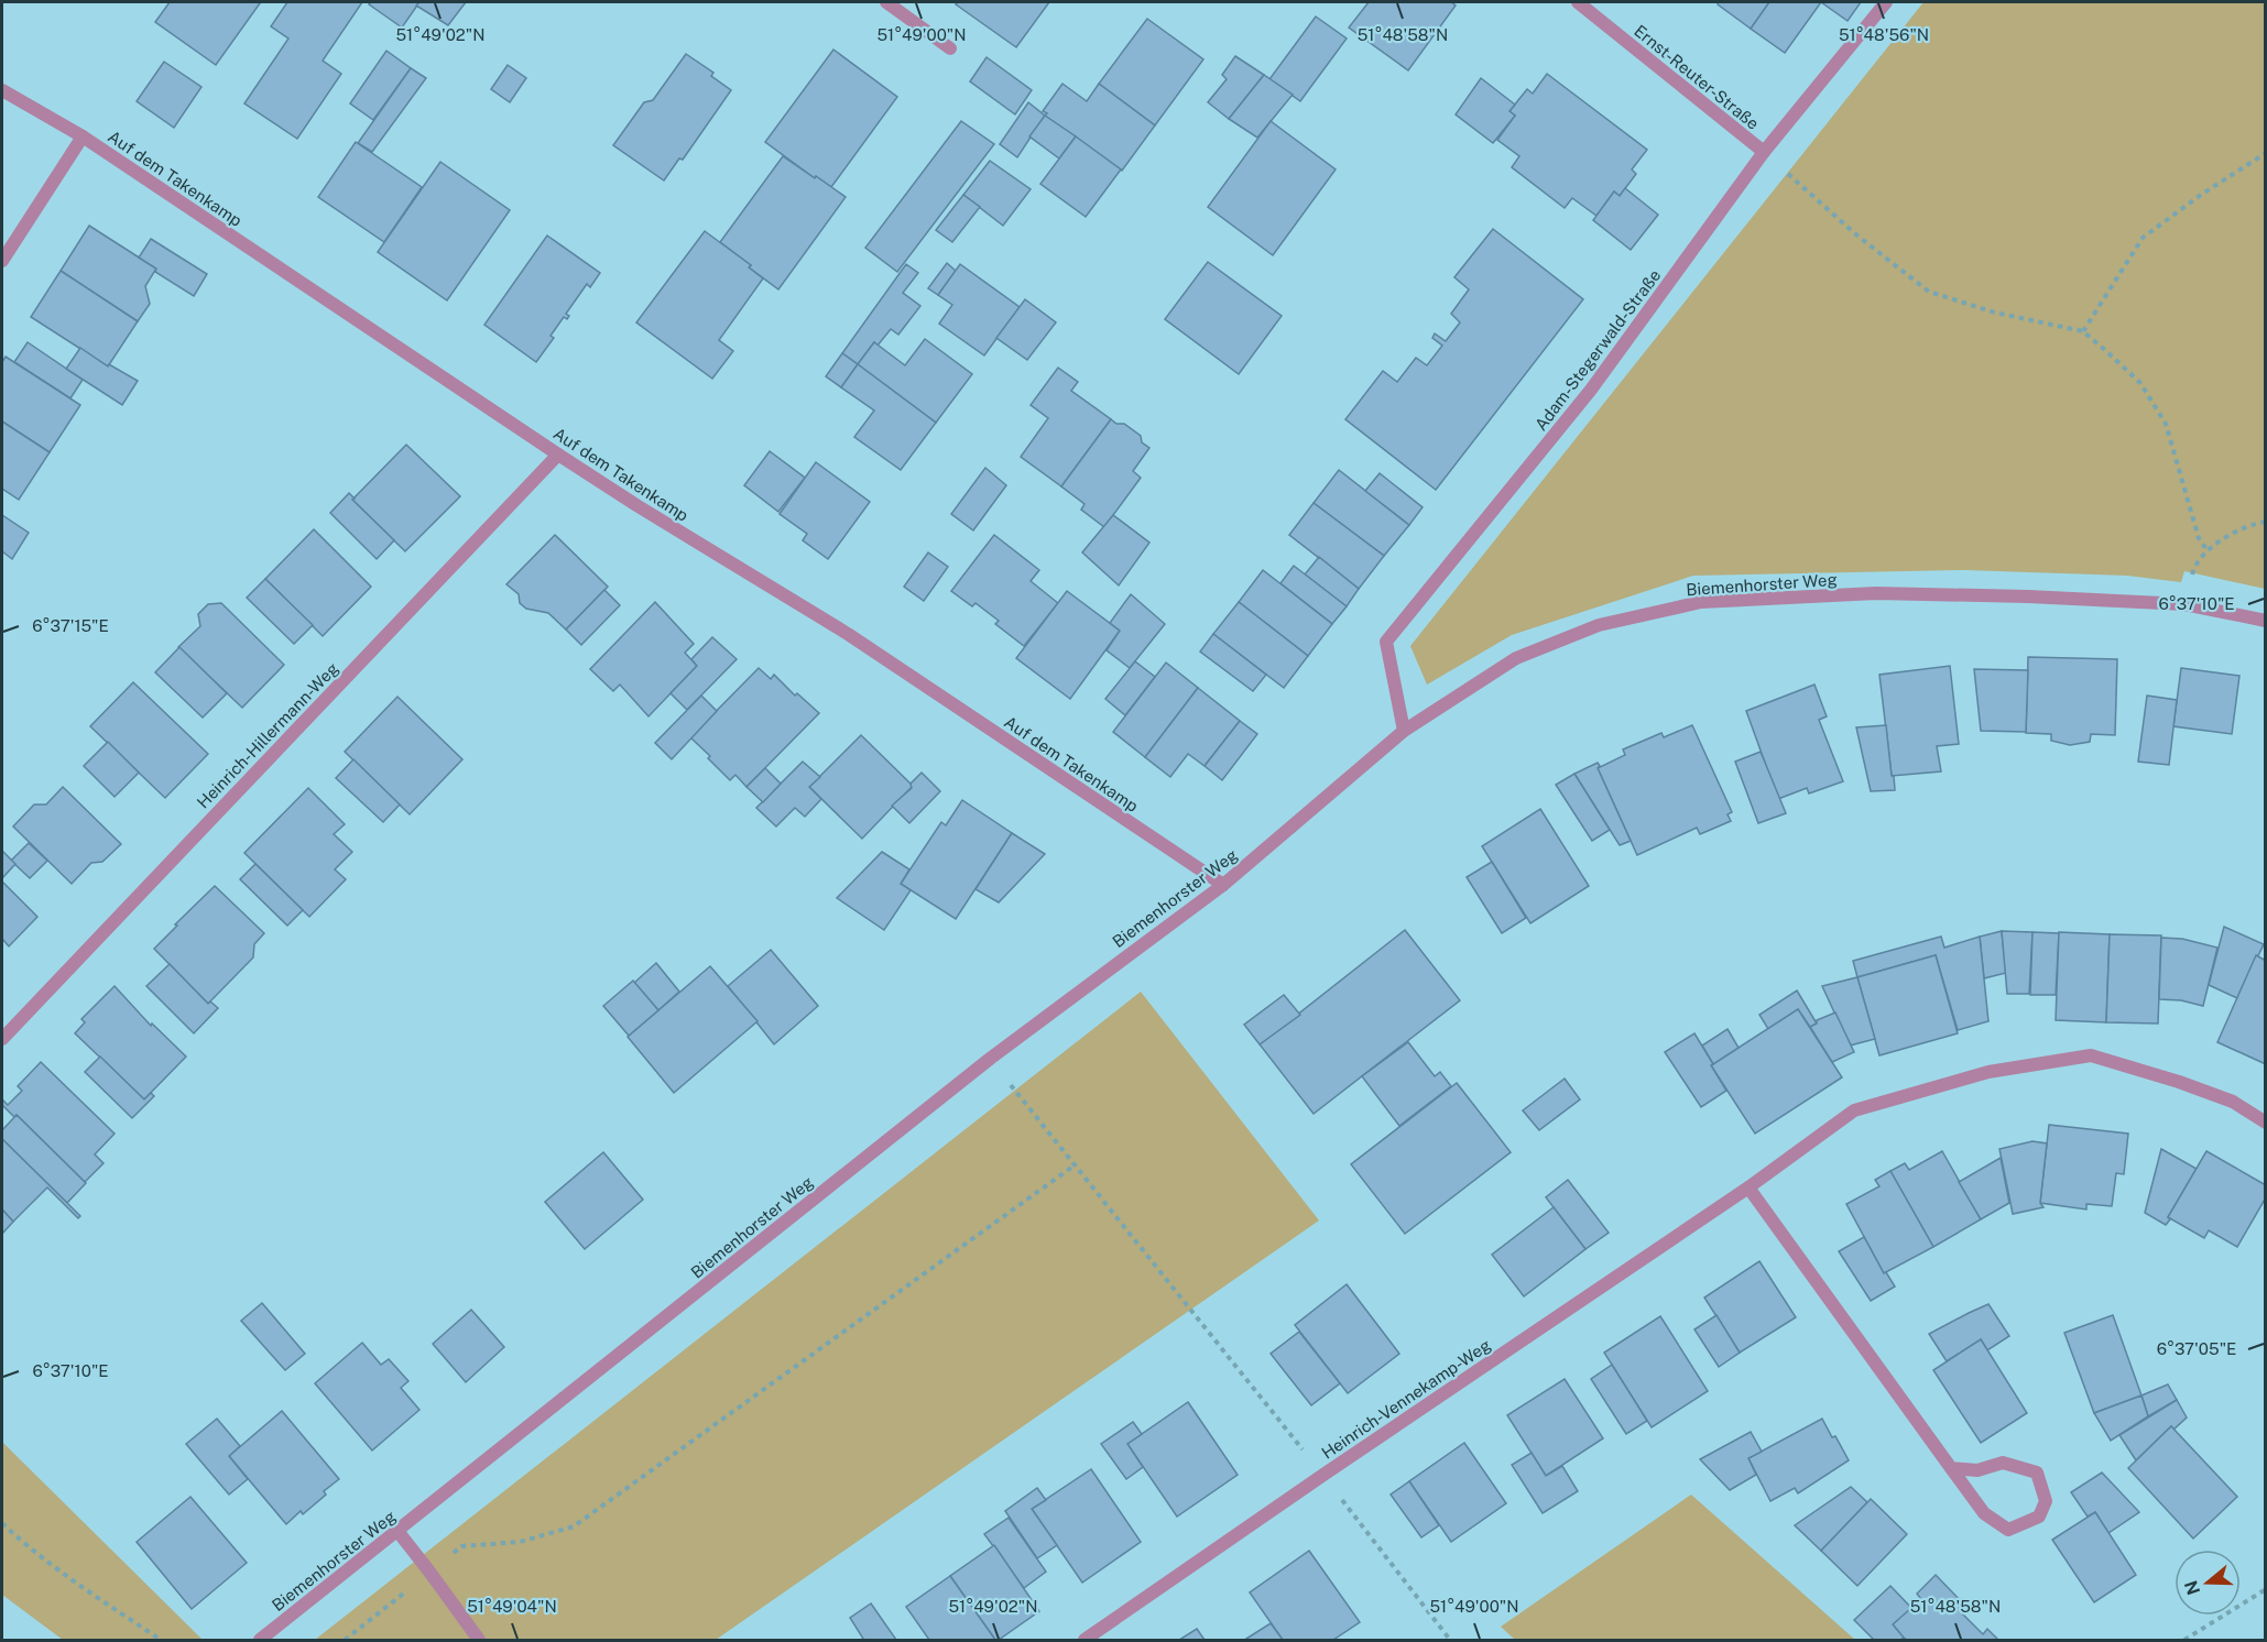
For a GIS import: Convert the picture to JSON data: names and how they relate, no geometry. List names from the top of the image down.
{
  "streets": {
    "street": [
      "Ernst-Reuter-Straße",
      "Auf dem Takenkamp",
      "Adam-Stegerwald-Straße",
      "Biemenhorster Weg",
      "Heinrich-Hillermann-Weg",
      "Heinrich-Vennekamp-Weg"
    ]
  },
  "crossings": [
    ["Ernst-Reuter-Straße", "Adam-Stegerwald-Straße"],
    ["Auf dem Takenkamp", "Biemenhorster Weg"],
    ["Auf dem Takenkamp", "Heinrich-Hillermann-Weg"],
    ["Adam-Stegerwald-Straße", "Biemenhorster Weg"]
  ],
  "north": "left",
  "coordinates": [
    "51°49'02\"N",
    "51°49'00\"N",
    "51°48'58\"N",
    "51°48'56\"N",
    "6°37'10\"E",
    "6°37'15\"E",
    "6°37'05\"E",
    "51°49'04\"N"
  ]
}
